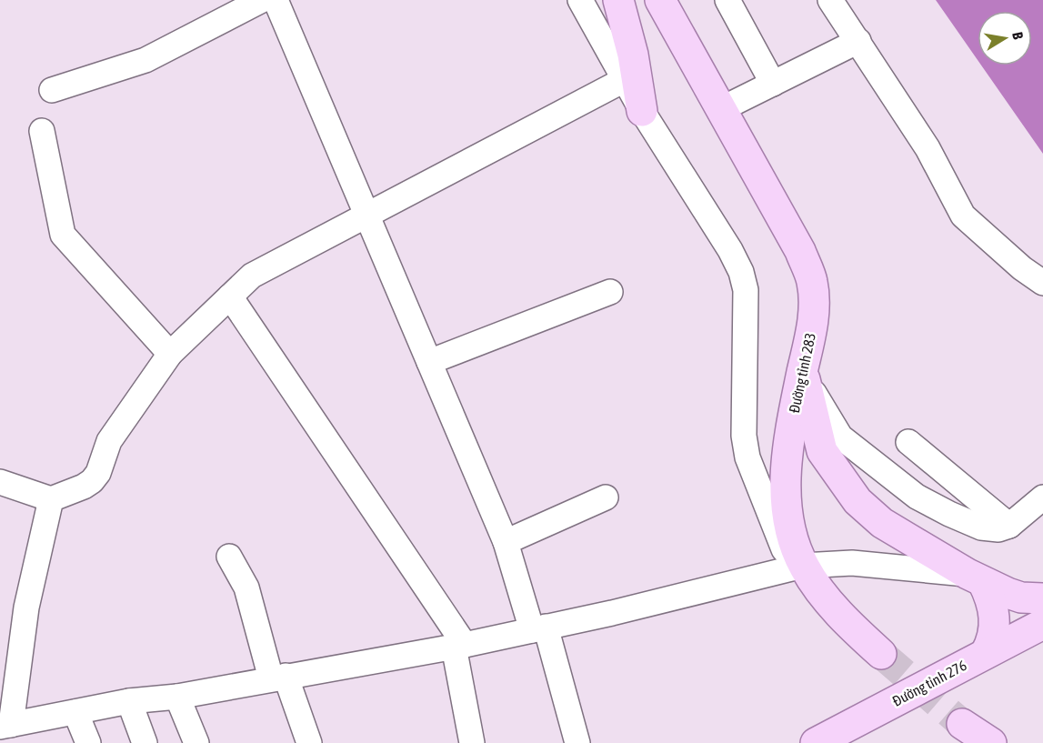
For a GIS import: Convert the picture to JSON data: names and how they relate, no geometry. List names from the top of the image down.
{
  "streets": {
    "main road": ["Đường tỉnh 283", "Đường tỉnh 276"]
  },
  "north": "right"
}
